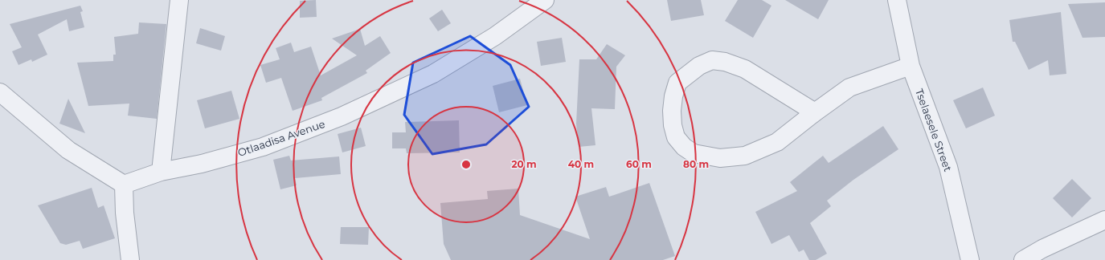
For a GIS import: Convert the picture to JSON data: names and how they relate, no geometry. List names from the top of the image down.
{
  "streets": {
    "street": ["Tselaesele Street", "Otlaadisa Avenue"]
  },
  "rings": [
    "20 m",
    "40 m",
    "60 m",
    "80 m"
  ]
}
